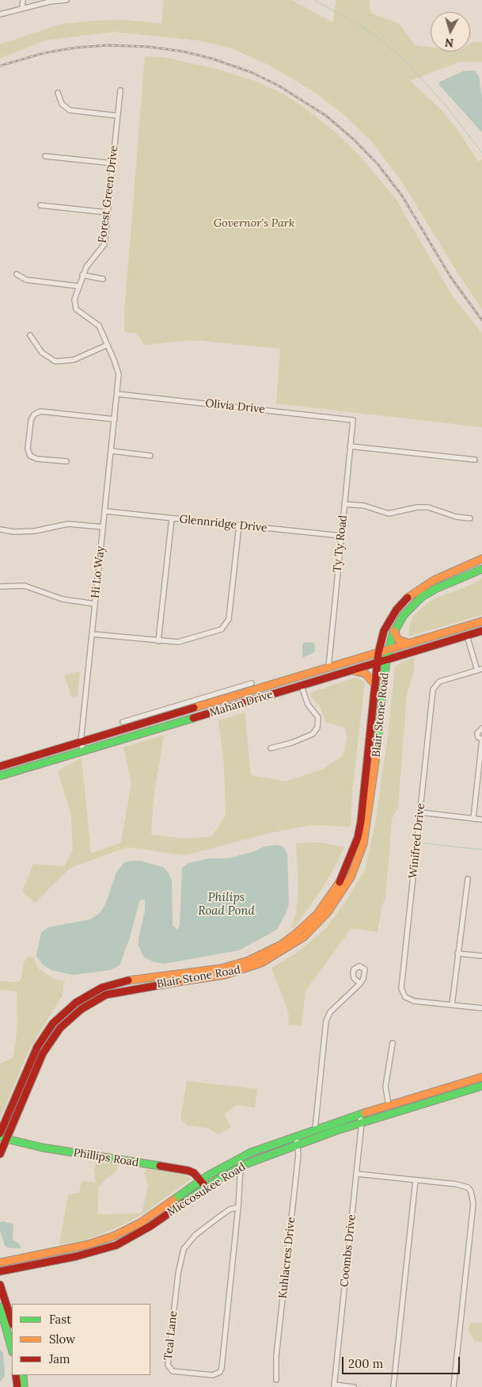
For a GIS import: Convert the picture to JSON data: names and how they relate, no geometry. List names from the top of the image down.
{
  "streets": {
    "main road": [
      "Mahan Drive",
      "Blair Stone Road",
      "Phillips Road",
      "Miccosukee Road"
    ],
    "street": [
      "Forest Green Drive",
      "Olivia Drive",
      "Glennridge Drive",
      "Ty Ty Road",
      "Hi Lo Way",
      "Winifred Drive",
      "Coombs Drive",
      "Kuhlacres Drive",
      "Teal Lane"
    ]
  },
  "crossings": [
    ["Forest Green Drive", "Olivia Drive"],
    ["Forest Green Drive", "Hi Lo Way"],
    ["Olivia Drive", "Ty Ty Road"],
    ["Olivia Drive", "Hi Lo Way"],
    ["Glennridge Drive", "Ty Ty Road"],
    ["Glennridge Drive", "Hi Lo Way"],
    ["Ty Ty Road", "Mahan Drive"],
    ["Hi Lo Way", "Mahan Drive"],
    ["Mahan Drive", "Blair Stone Road"],
    ["Blair Stone Road", "Phillips Road"],
    ["Phillips Road", "Miccosukee Road"],
    ["Miccosukee Road", "Coombs Drive"],
    ["Miccosukee Road", "Kuhlacres Drive"],
    ["Miccosukee Road", "Teal Lane"]
  ],
  "water": ["Philips Road Pond"],
  "parks": ["Governor's Park"],
  "legend": ["Fast", "Slow", "Jam"],
  "scale_bar": "200 m",
  "north": "bottom"
}
